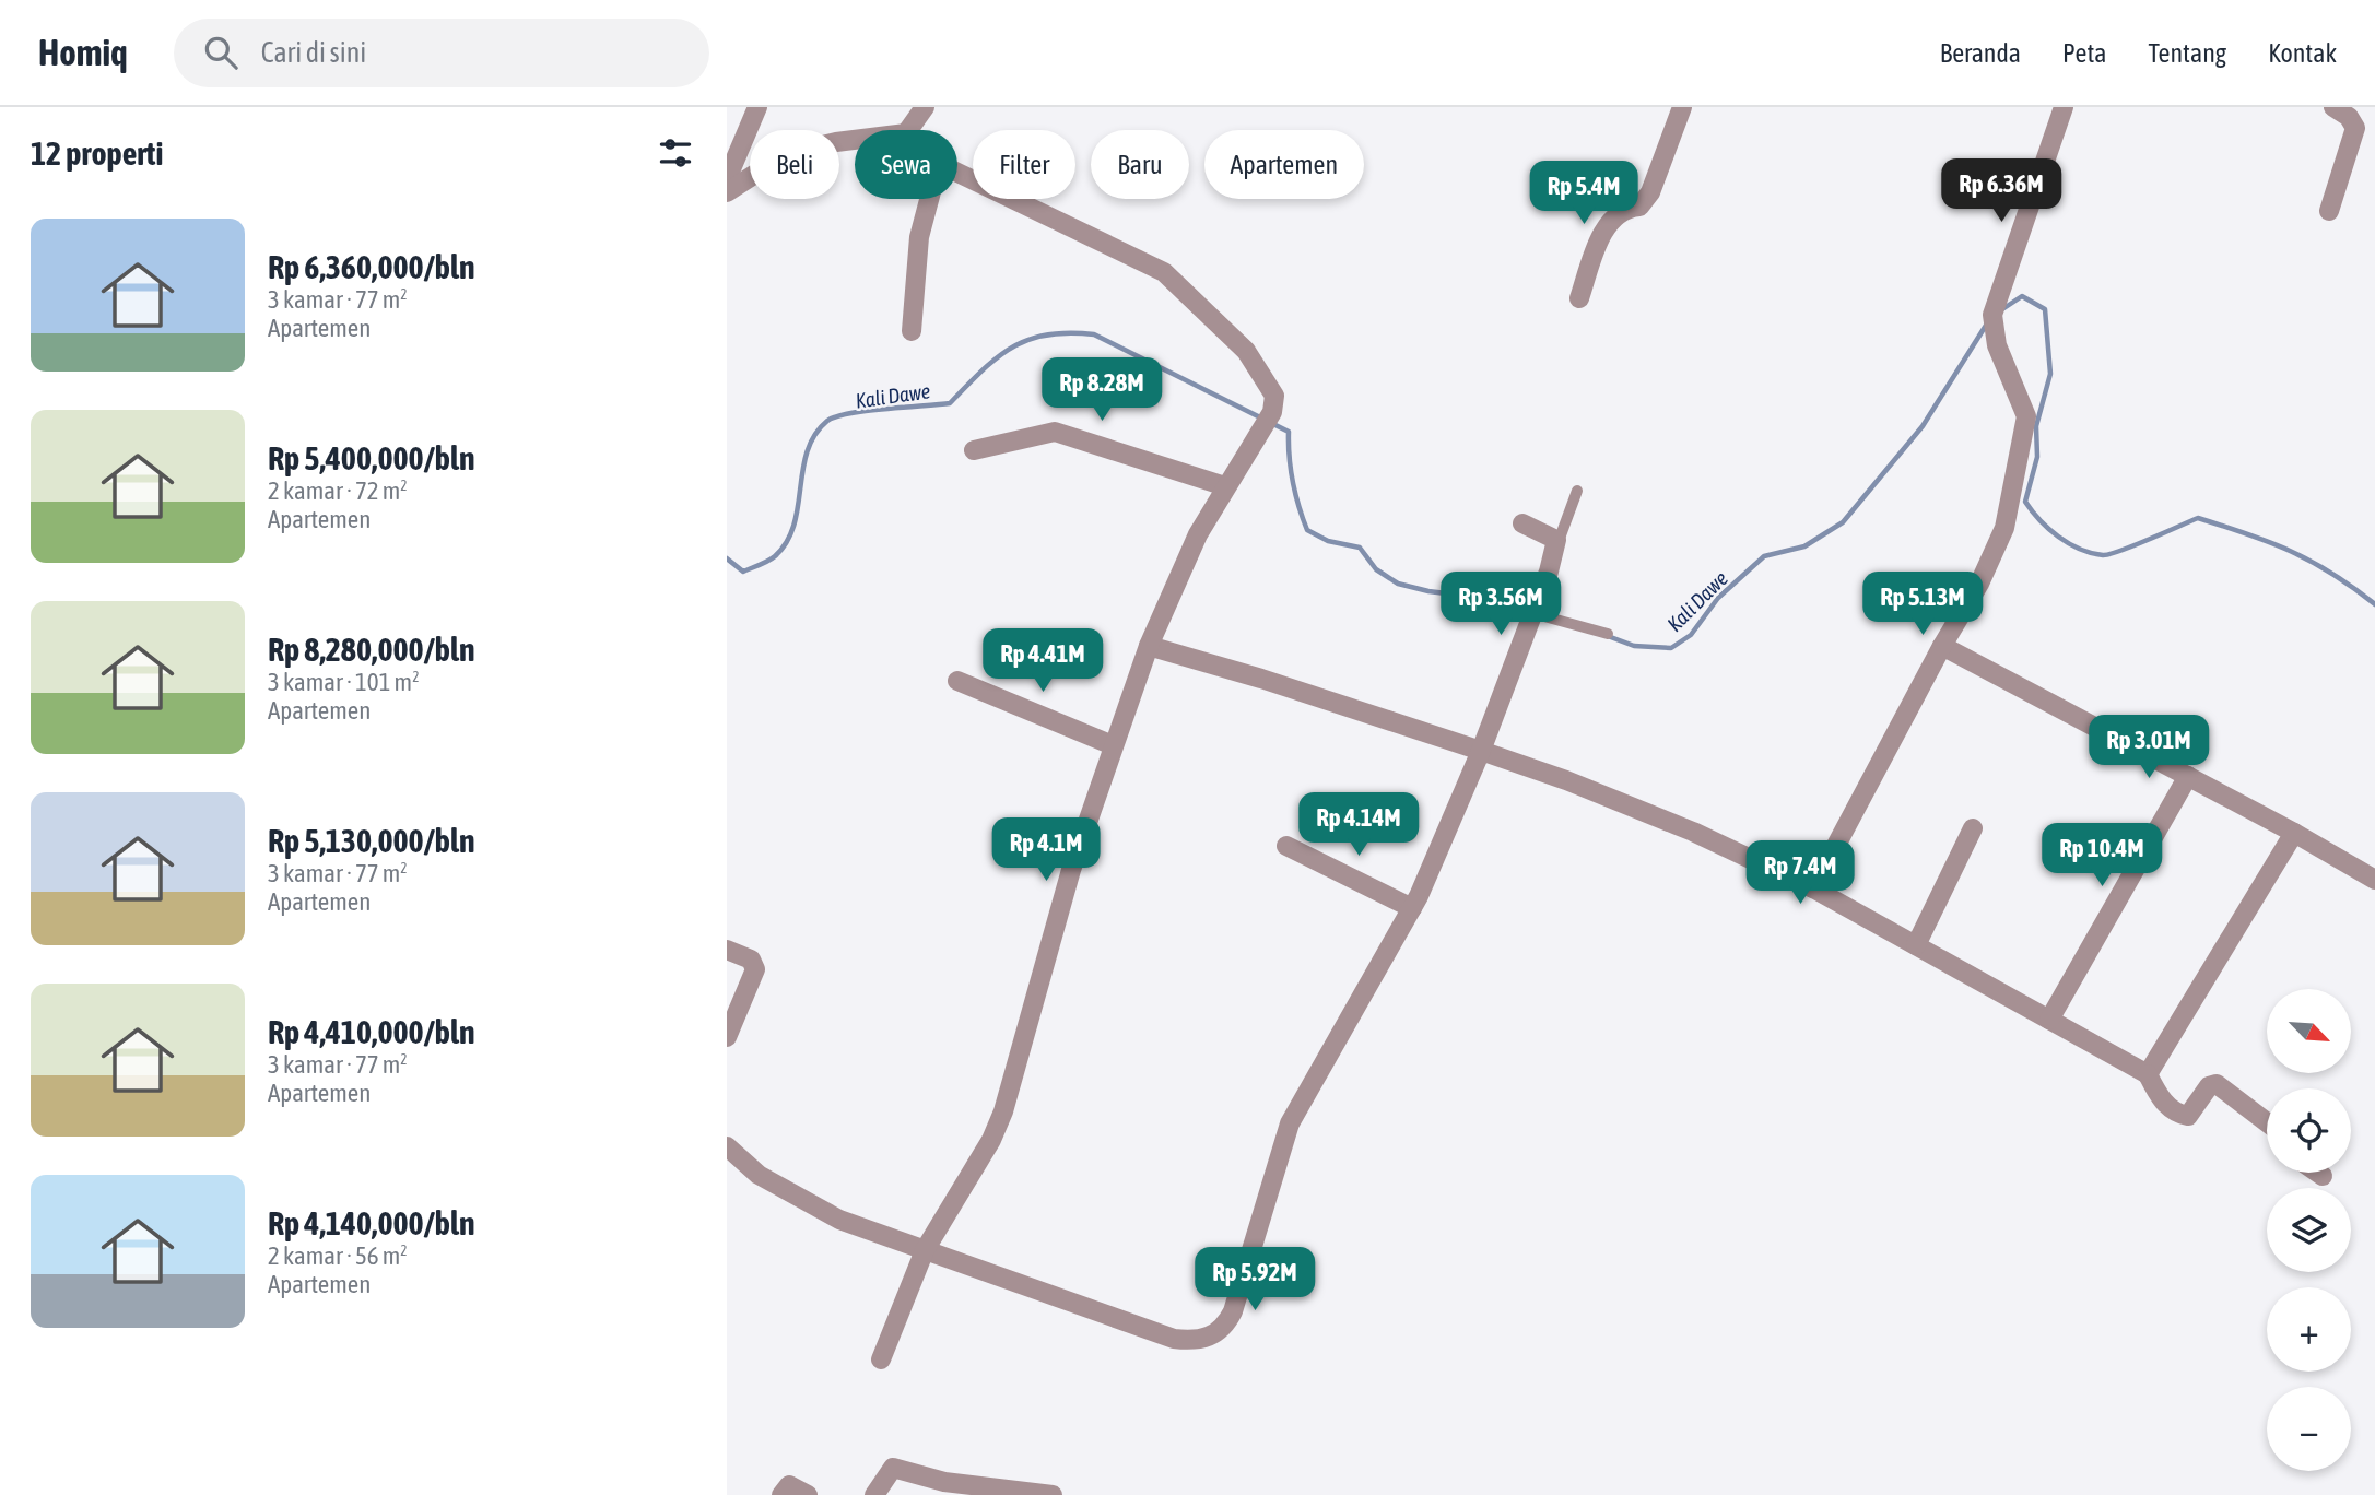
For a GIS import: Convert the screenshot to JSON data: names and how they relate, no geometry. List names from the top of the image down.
{
  "water": ["Kali Dawe"],
  "north": "bottom right",
  "page": {
    "header": "Homiq",
    "search": "Cari di sini",
    "nav": [
      "Beranda",
      "Peta",
      "Tentang",
      "Kontak"
    ],
    "heading": "12 properti",
    "chip": [
      "Beli",
      "Sewa",
      "Filter",
      "Baru",
      "Apartemen"
    ],
    "price": [
      "Rp 6.36M",
      "Rp 5.4M",
      "Rp 8.28M",
      "Rp 3.56M",
      "Rp 5.13M",
      "Rp 4.41M",
      "Rp 3.01M",
      "Rp 4.14M",
      "Rp 4.1M",
      "Rp 10.4M",
      "Rp 7.4M",
      "Rp 5.92M"
    ],
    "list": [
      {
        "name": "Rp 6,360,000/bln",
        "note": "3 kamar · 77 m² · Apartemen"
      },
      {
        "name": "Rp 5,400,000/bln",
        "note": "2 kamar · 72 m² · Apartemen"
      },
      {
        "name": "Rp 8,280,000/bln",
        "note": "3 kamar · 101 m² · Apartemen"
      },
      {
        "name": "Rp 5,130,000/bln",
        "note": "3 kamar · 77 m² · Apartemen"
      },
      {
        "name": "Rp 4,410,000/bln",
        "note": "3 kamar · 77 m² · Apartemen"
      },
      {
        "name": "Rp 4,140,000/bln",
        "note": "2 kamar · 56 m² · Apartemen"
      }
    ],
    "map_buttons": ["+", "−"]
  }
}
